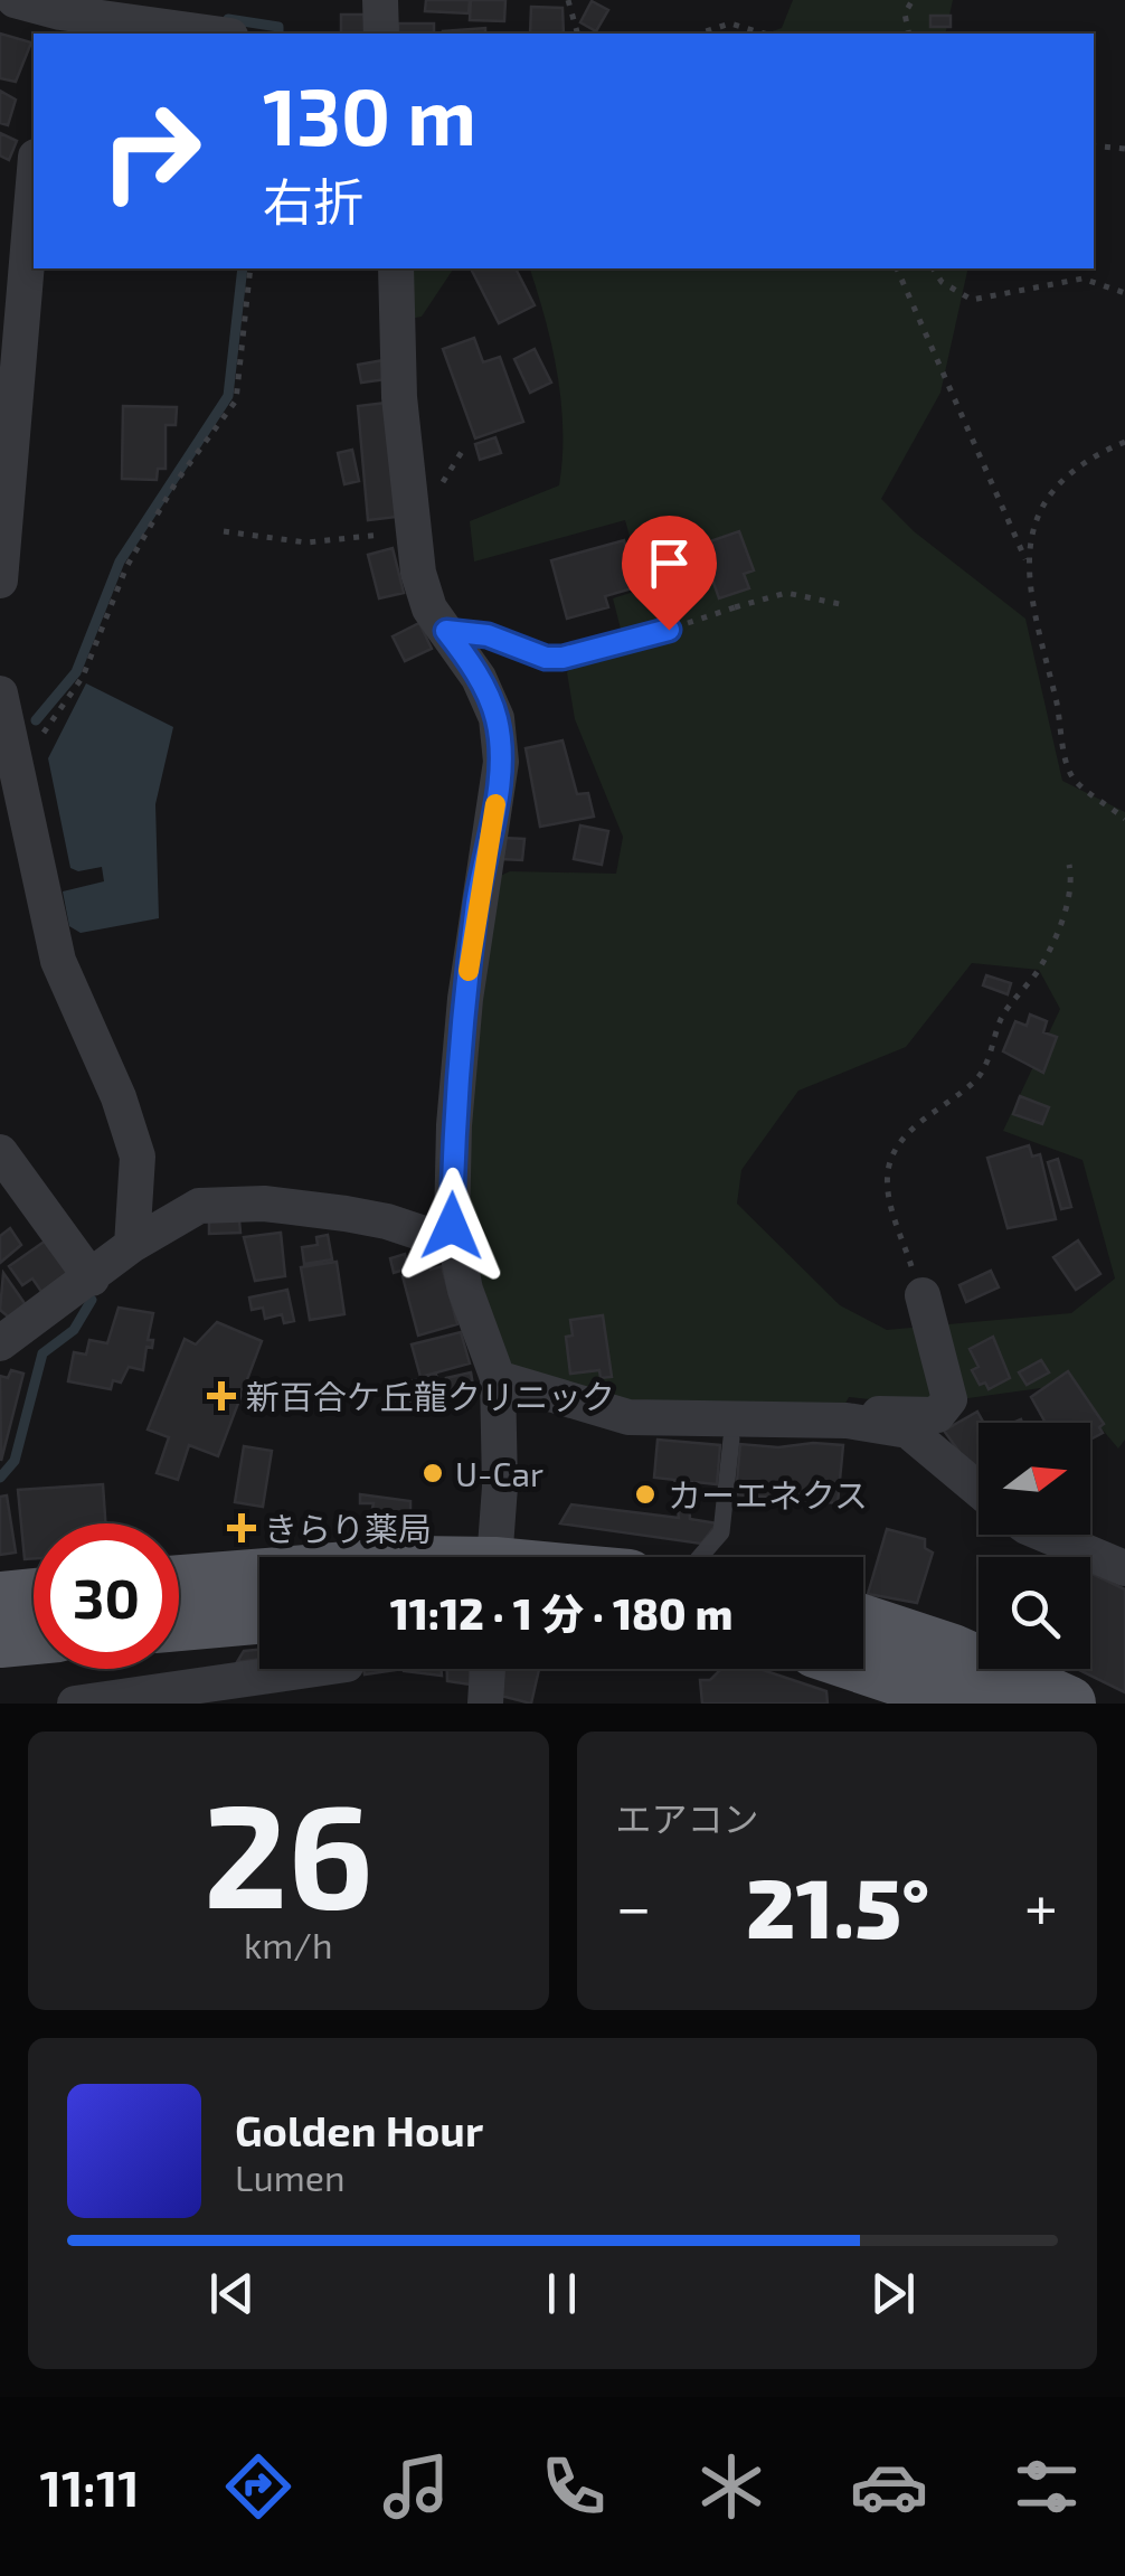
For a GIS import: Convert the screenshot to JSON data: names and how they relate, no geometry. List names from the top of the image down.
{
  "places": {
    "health": ["新百合ケ丘龍クリニック", "きらり薬局"],
    "other": ["U-Car", "カーエネクス"]
  },
  "north": "right",
  "page": {
    "turn": ["130 m", "右折"],
    "limit": "30",
    "trip": "11:12 · 1 分 · 180 m",
    "tile": [
      ["26", "km/h"],
      "エアコン"
    ],
    "heat": ["−", "21.5°", "+"],
    "song": ["Golden Hour", "Lumen"],
    "tabs": "11:11"
  }
}
